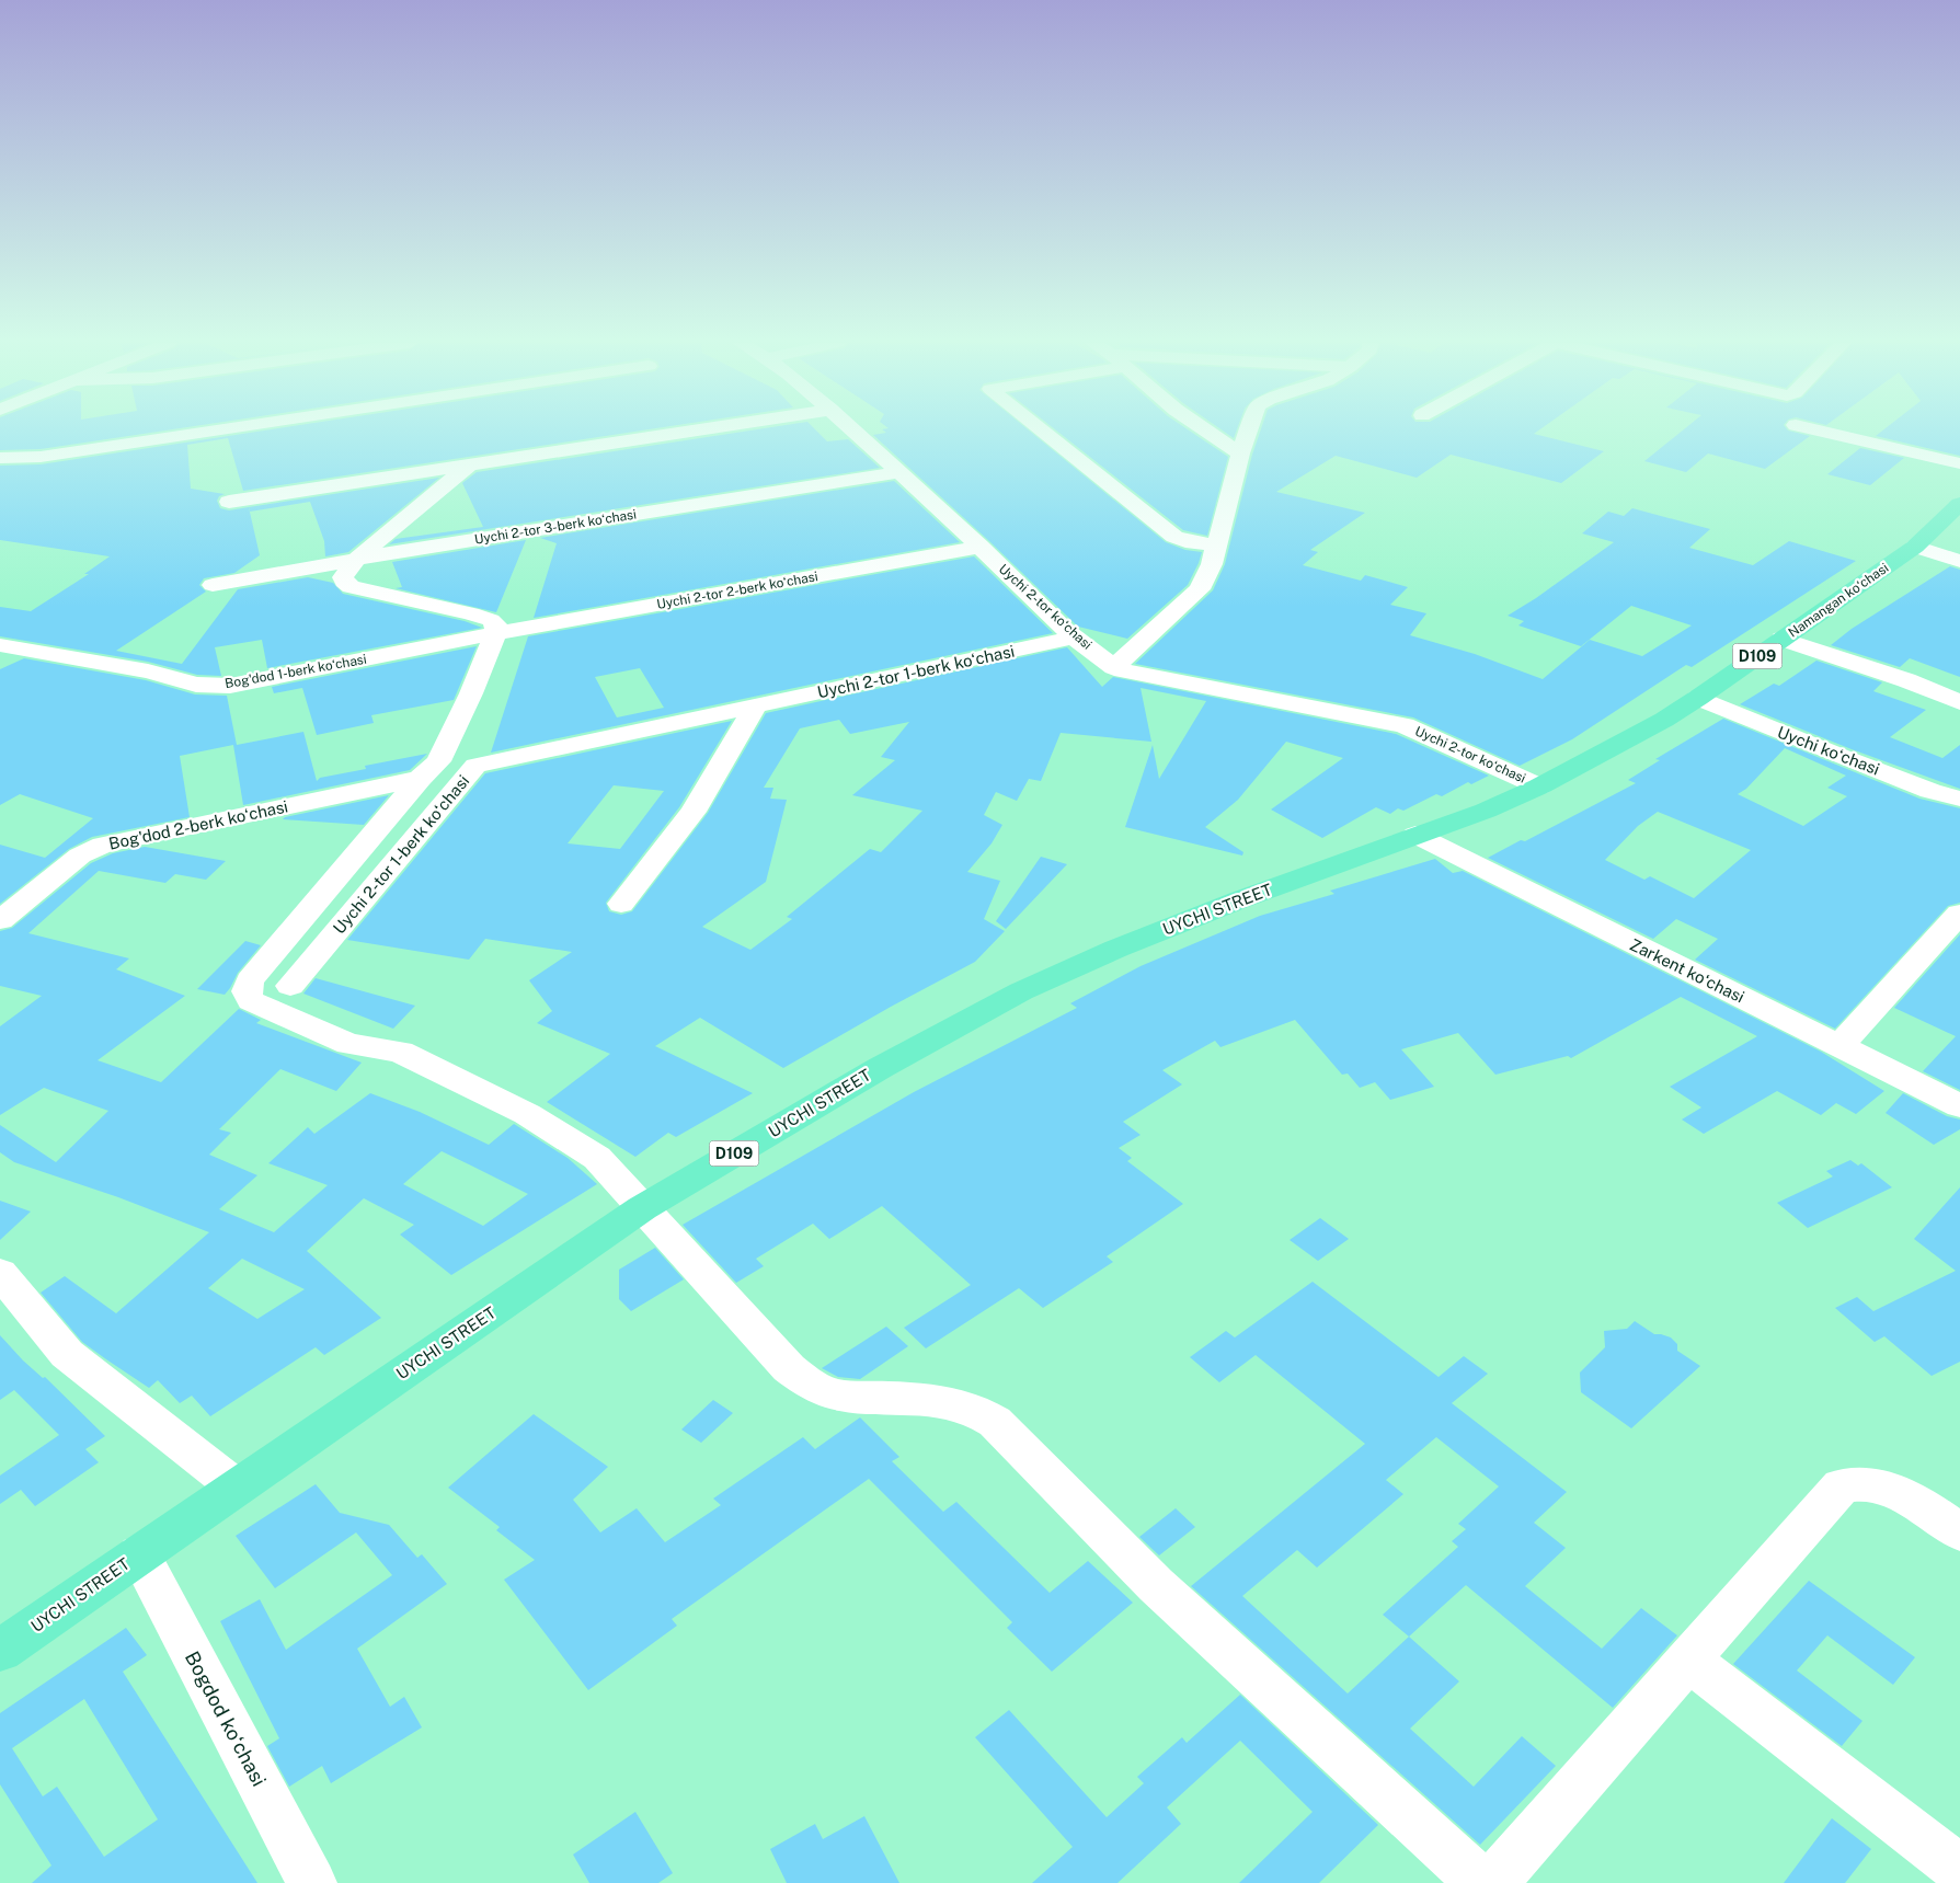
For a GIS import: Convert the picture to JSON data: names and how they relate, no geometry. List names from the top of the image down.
{
  "streets": {
    "main road": ["Namangan koʻchasi", "D109", "UYCHI STREET"],
    "street": [
      "Uychi 2-tor 3-berk koʻchasi",
      "Uychi 2-tor 2-berk koʻchasi",
      "Uychi 2-tor koʻchasi",
      "Bog'dod 1-berk koʻchasi",
      "Uychi 2-tor 1-berk koʻchasi",
      "Uychi koʻchasi",
      "Bog'dod 2-berk koʻchasi",
      "Zarkent koʻchasi",
      "Bogdod koʻchasi"
    ]
  },
  "crossings": [
    ["Uychi 2-tor 3-berk koʻchasi", "Uychi 2-tor koʻchasi"],
    ["Uychi 2-tor 2-berk koʻchasi", "Uychi 2-tor koʻchasi"],
    ["Uychi 2-tor 2-berk koʻchasi", "Bog'dod 1-berk koʻchasi"],
    ["Namangan koʻchasi", "Uychi 2-tor koʻchasi"],
    ["Namangan koʻchasi", "Uychi koʻchasi"],
    ["Namangan koʻchasi", "UYCHI STREET"],
    ["Uychi 2-tor koʻchasi", "Uychi 2-tor 1-berk koʻchasi"],
    ["Uychi 2-tor koʻchasi", "UYCHI STREET"],
    ["UYCHI STREET", "Zarkent koʻchasi"],
    ["UYCHI STREET", "Bogdod koʻchasi"]
  ]
}
